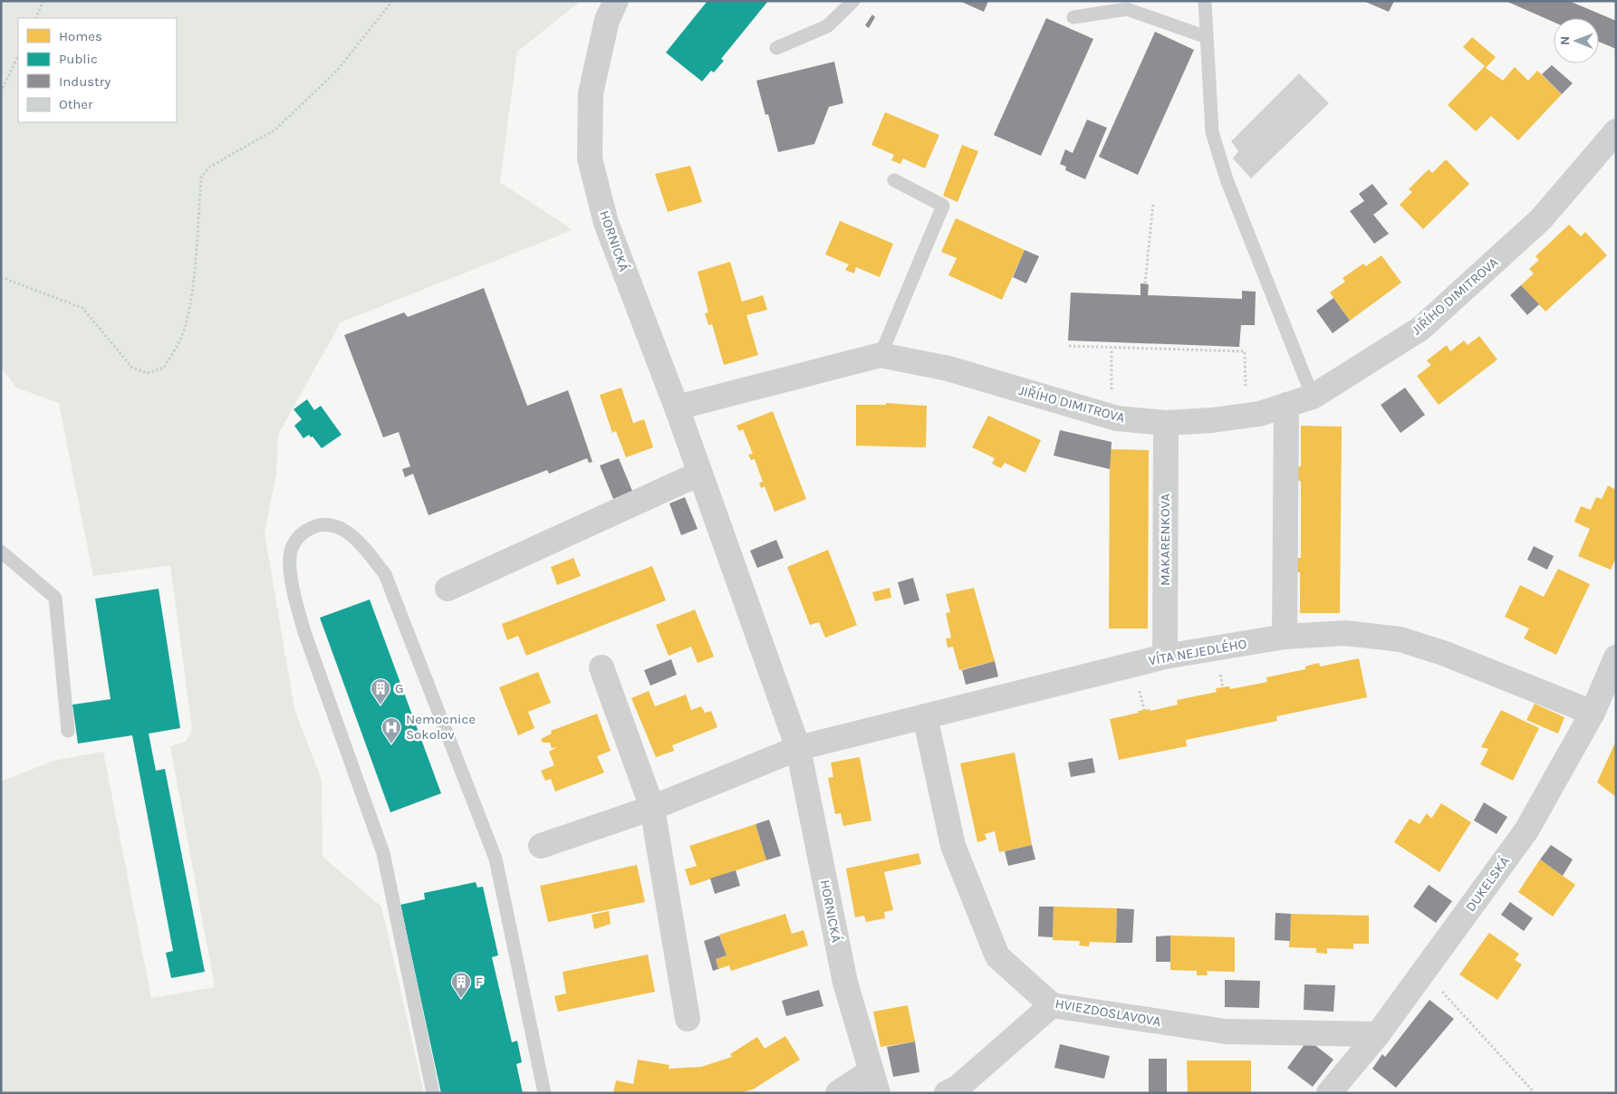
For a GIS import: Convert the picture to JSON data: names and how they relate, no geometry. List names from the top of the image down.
{
  "streets": {
    "street": [
      "HORNICKÁ",
      "JIŘÍHO DIMITROVA",
      "MAKARENKOVA",
      "VÍTA NEJEDLÉHO",
      "DUKELSKÁ",
      "HVIEZDOSLAVOVA"
    ]
  },
  "crossings": [
    ["HORNICKÁ", "JIŘÍHO DIMITROVA"],
    ["HORNICKÁ", "VÍTA NEJEDLÉHO"],
    ["JIŘÍHO DIMITROVA", "MAKARENKOVA"],
    ["MAKARENKOVA", "VÍTA NEJEDLÉHO"],
    ["VÍTA NEJEDLÉHO", "DUKELSKÁ"],
    ["VÍTA NEJEDLÉHO", "HVIEZDOSLAVOVA"],
    ["DUKELSKÁ", "HVIEZDOSLAVOVA"]
  ],
  "places": {
    "building": ["G", "F"],
    "hospital": ["Nemocnice Sokolov"]
  },
  "legend": [
    "Homes",
    "Public",
    "Industry",
    "Other"
  ],
  "north": "left"
}
